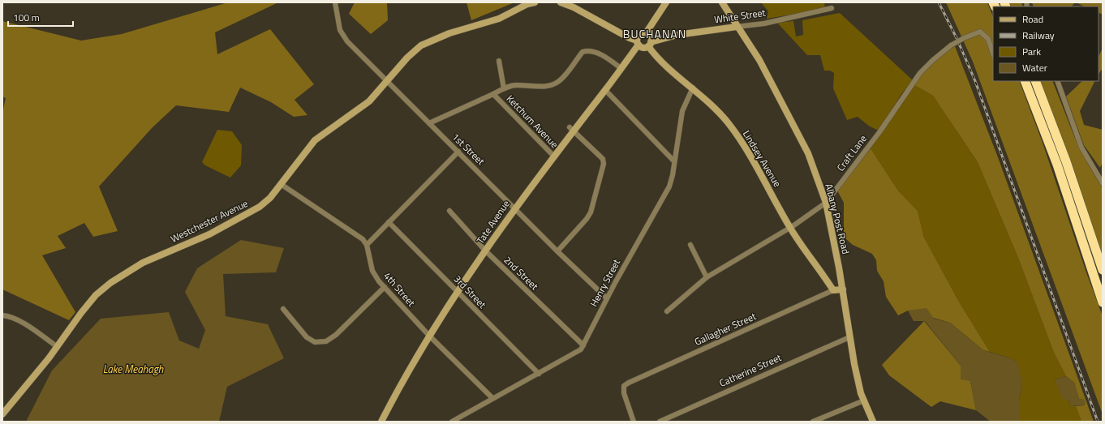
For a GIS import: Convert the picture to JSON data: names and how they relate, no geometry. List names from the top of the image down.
{
  "streets": {
    "street": [
      "White Street",
      "Ketchum Avenue",
      "1st Street",
      "Craft Lane",
      "Lindsey Avenue",
      "Albany Post Road",
      "Westchester Avenue",
      "Tate Avenue",
      "2nd Street",
      "Henry Street",
      "4th Street",
      "3rd Street",
      "Gallagher Street",
      "Catherine Street"
    ]
  },
  "crossings": [
    ["White Street", "Lindsey Avenue"],
    ["White Street", "Albany Post Road"],
    ["White Street", "Tate Avenue"],
    ["Ketchum Avenue", "1st Street"],
    ["Ketchum Avenue", "Tate Avenue"],
    ["1st Street", "Westchester Avenue"],
    ["1st Street", "Tate Avenue"],
    ["1st Street", "Henry Street"],
    ["Craft Lane", "Lindsey Avenue"],
    ["Craft Lane", "Albany Post Road"],
    ["Lindsey Avenue", "Tate Avenue"],
    ["Lindsey Avenue", "Henry Street"],
    ["Lindsey Avenue", "Gallagher Street"],
    ["Albany Post Road", "Catherine Street"],
    ["Tate Avenue", "2nd Street"],
    ["Tate Avenue", "4th Street"],
    ["Tate Avenue", "3rd Street"],
    ["2nd Street", "Henry Street"],
    ["Henry Street", "4th Street"],
    ["Henry Street", "3rd Street"]
  ],
  "districts": ["BUCHANAN"],
  "water": ["Lake Meahagh"],
  "legend": [
    "Road",
    "Railway",
    "Park",
    "Water"
  ],
  "scale_bar": "100 m"
}
